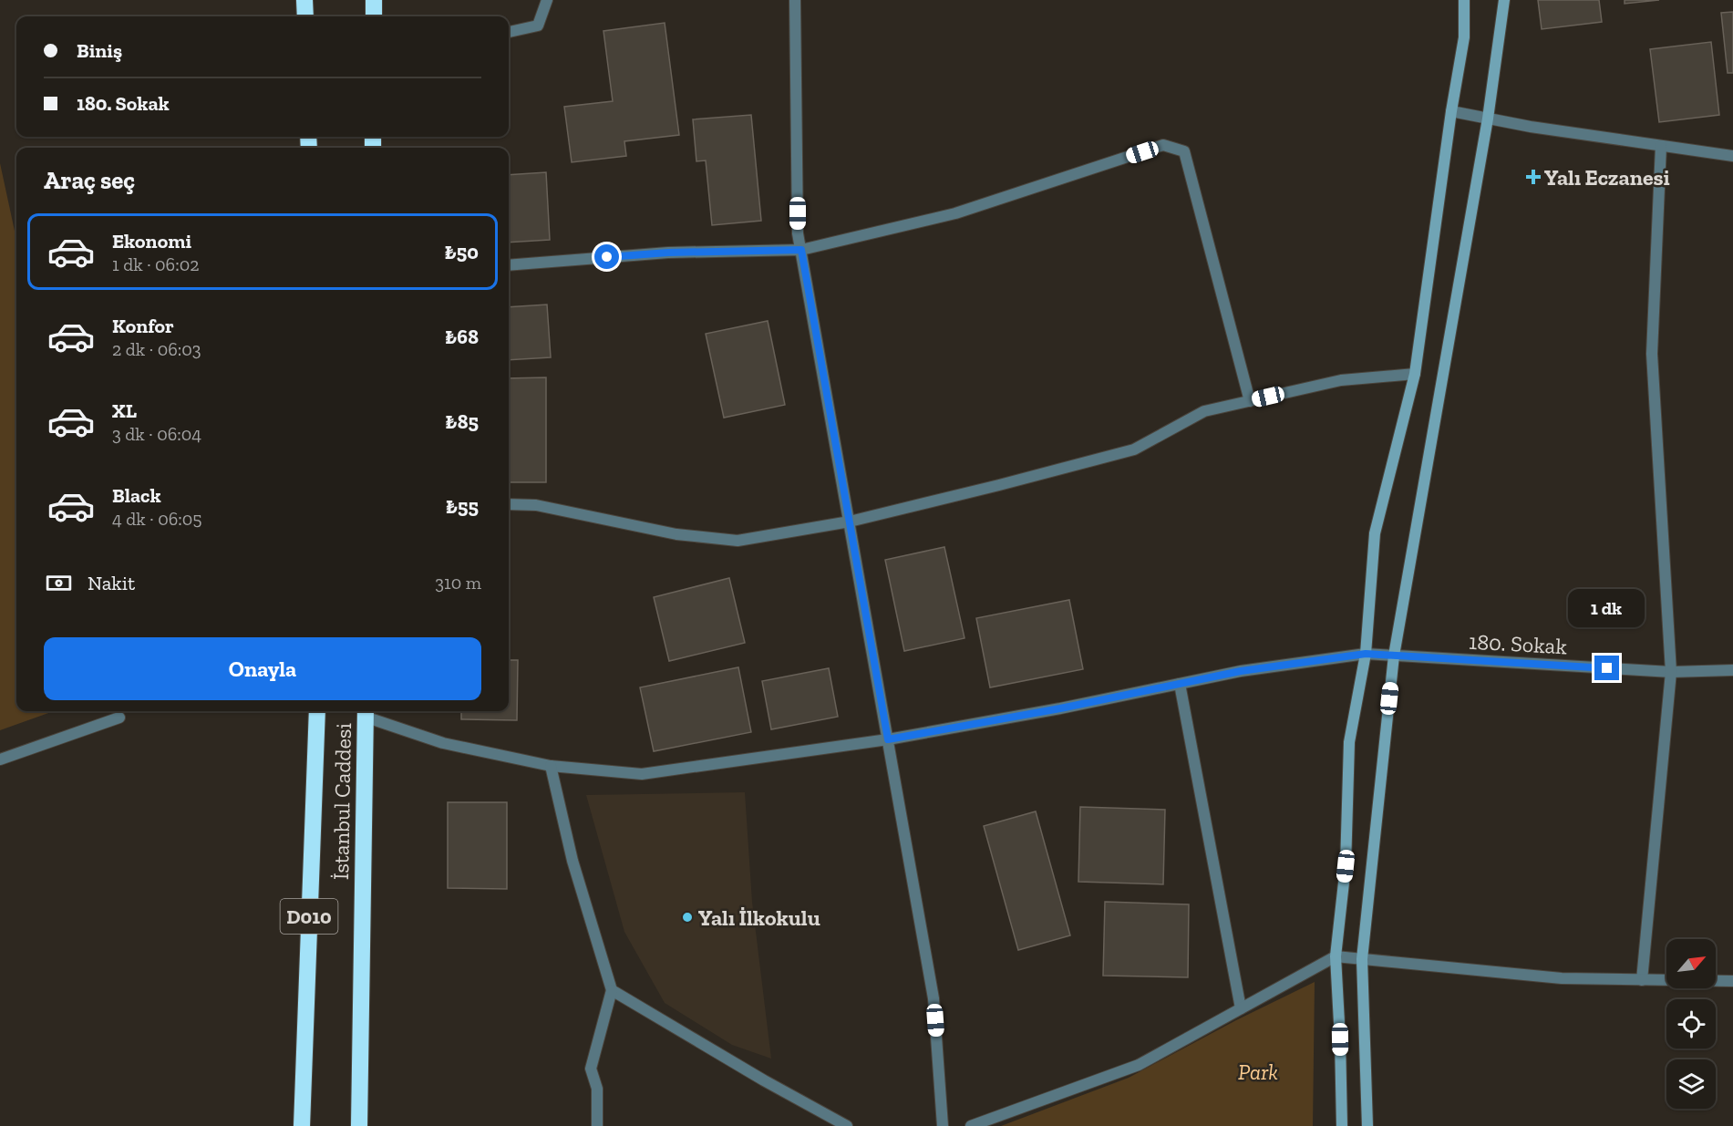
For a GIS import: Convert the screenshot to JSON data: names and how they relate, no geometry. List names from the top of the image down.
{
  "streets": {
    "highway": ["İstanbul Caddesi", "D010"],
    "street": ["180. Sokak"]
  },
  "crossings": [
    ["180. Sokak", "İstanbul Caddesi"]
  ],
  "parks": ["Park"],
  "places": {
    "health": ["Yalı Eczanesi"],
    "other": ["Yalı İlkokulu"]
  },
  "north": "top right",
  "page": {
    "banner": ["Biniş", "180. Sokak"],
    "heading": "Araç seç",
    "list": [
      {
        "name": "Ekonomi",
        "note": "1 dk · 06:02",
        "value": "₺50"
      },
      {
        "name": "Konfor",
        "note": "2 dk · 06:03",
        "value": "₺68"
      },
      {
        "name": "XL",
        "note": "3 dk · 06:04",
        "value": "₺85"
      },
      {
        "name": "Black",
        "note": "4 dk · 06:05",
        "value": "₺55"
      }
    ],
    "pay": ["Nakit", "310 m"],
    "bubble": "1 dk",
    "buttons": "Onayla"
  }
}
